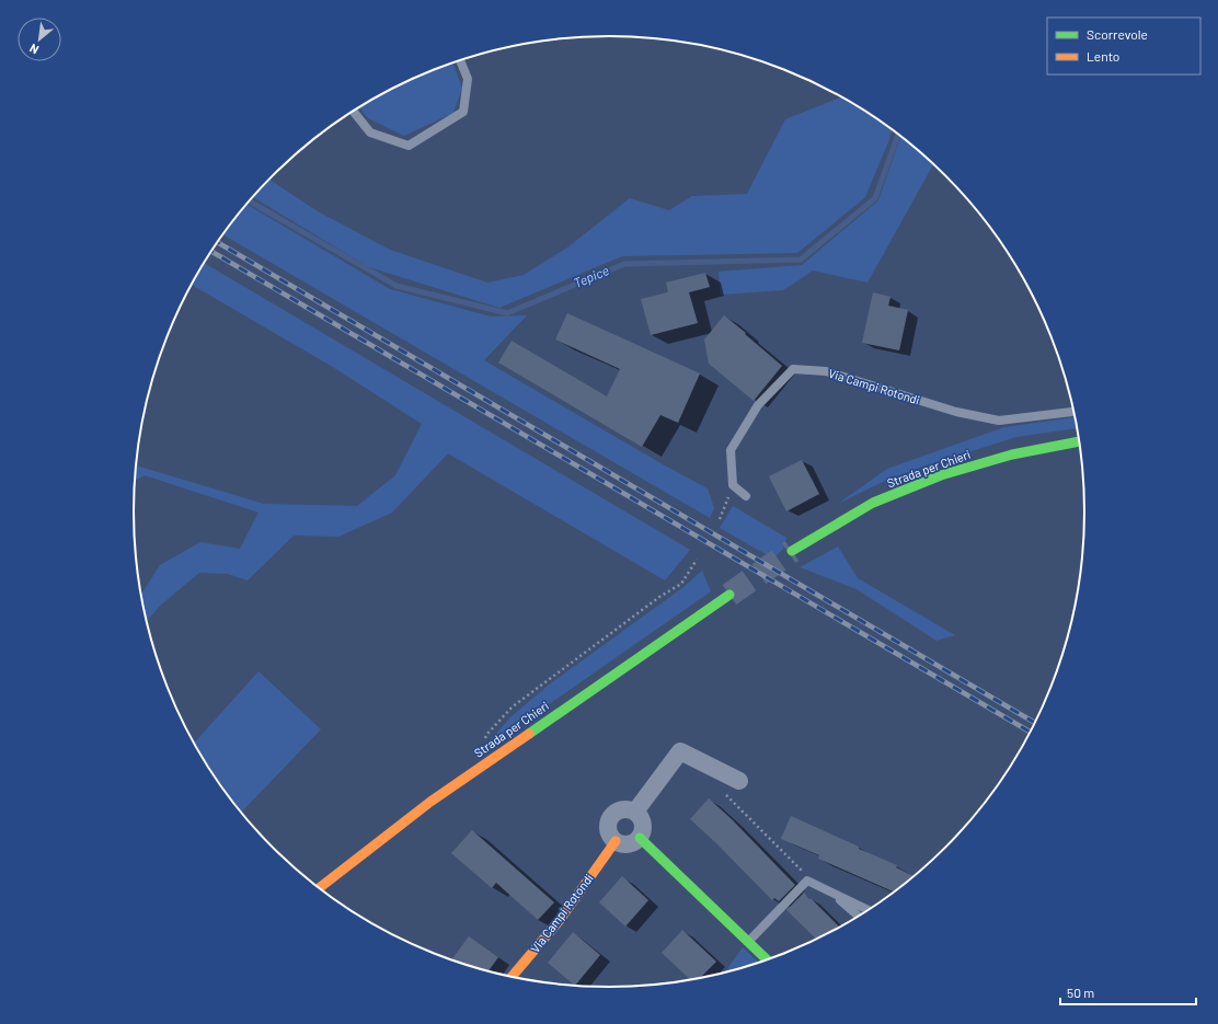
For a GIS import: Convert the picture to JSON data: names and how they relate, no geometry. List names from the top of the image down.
{
  "streets": {
    "main road": ["Via Campi Rotondi", "Strada per Chieri"]
  },
  "water": ["Tepice"],
  "legend": ["Scorrevole", "Lento"],
  "scale_bar": "50 m",
  "north": "bottom left"
}
